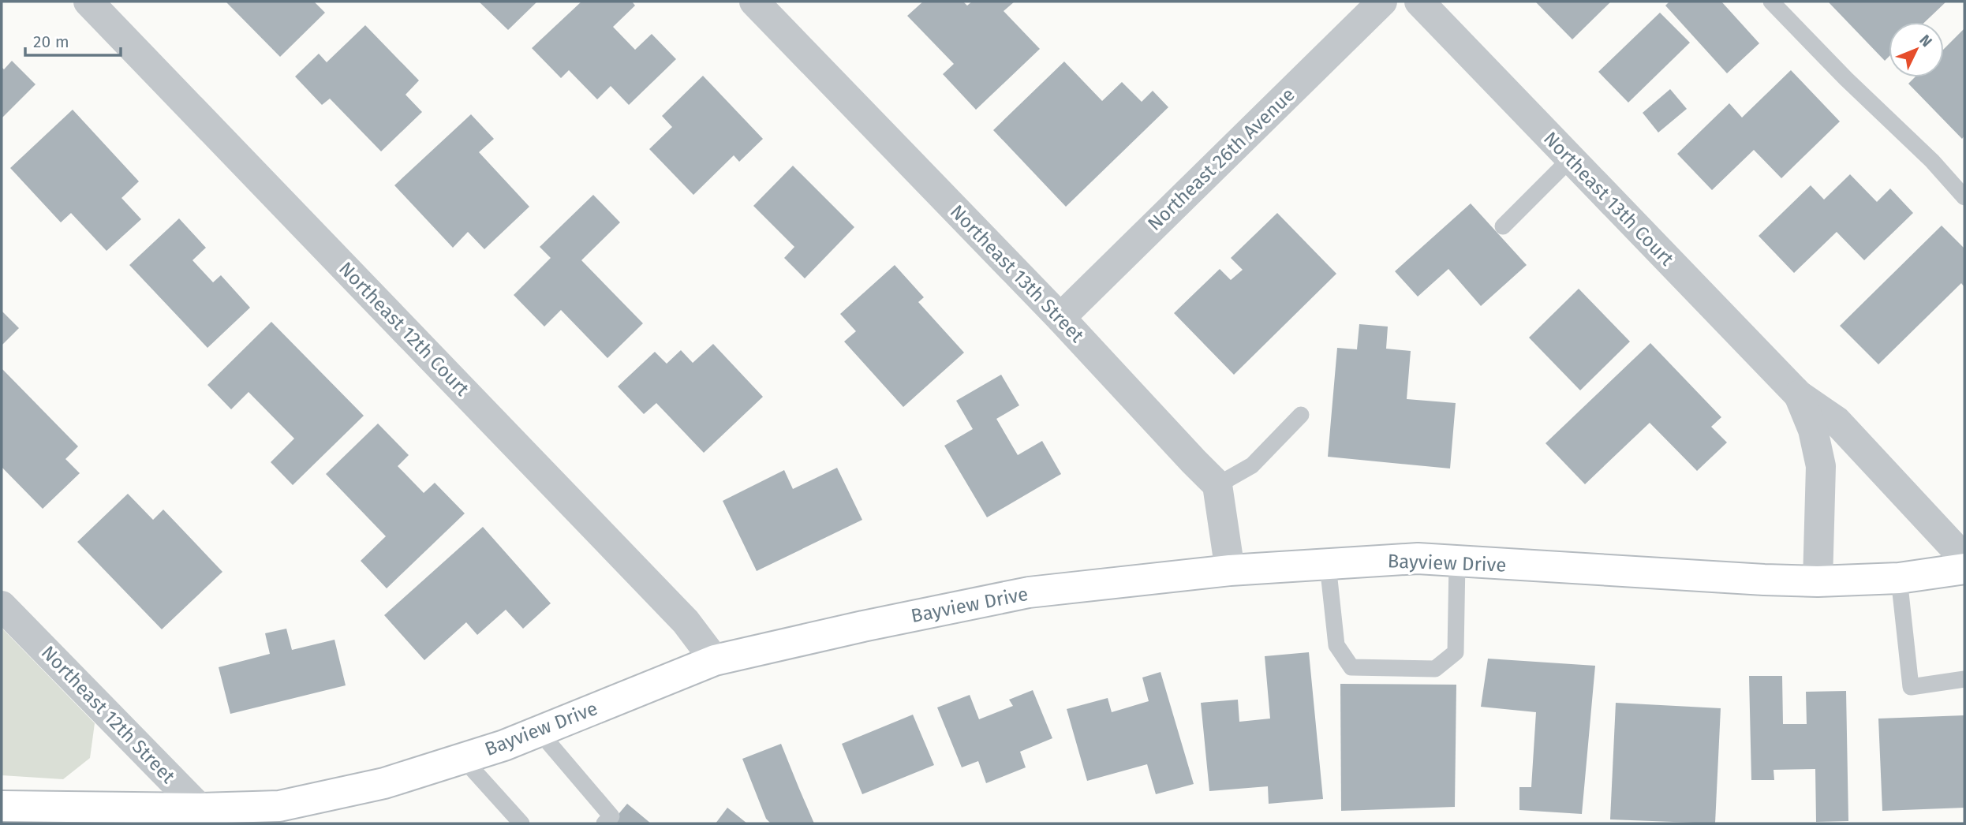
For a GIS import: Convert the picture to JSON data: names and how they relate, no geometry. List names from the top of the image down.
{
  "streets": {
    "street": [
      "Northeast 26th Avenue",
      "Northeast 13th Court",
      "Northeast 13th Street",
      "Northeast 12th Court",
      "Bayview Drive",
      "Northeast 12th Street"
    ]
  },
  "crossings": [
    ["Northeast 26th Avenue", "Northeast 13th Street"],
    ["Northeast 13th Court", "Bayview Drive"],
    ["Northeast 12th Court", "Bayview Drive"],
    ["Bayview Drive", "Northeast 12th Street"]
  ],
  "scale_bar": "20 m",
  "north": "top right"
}
